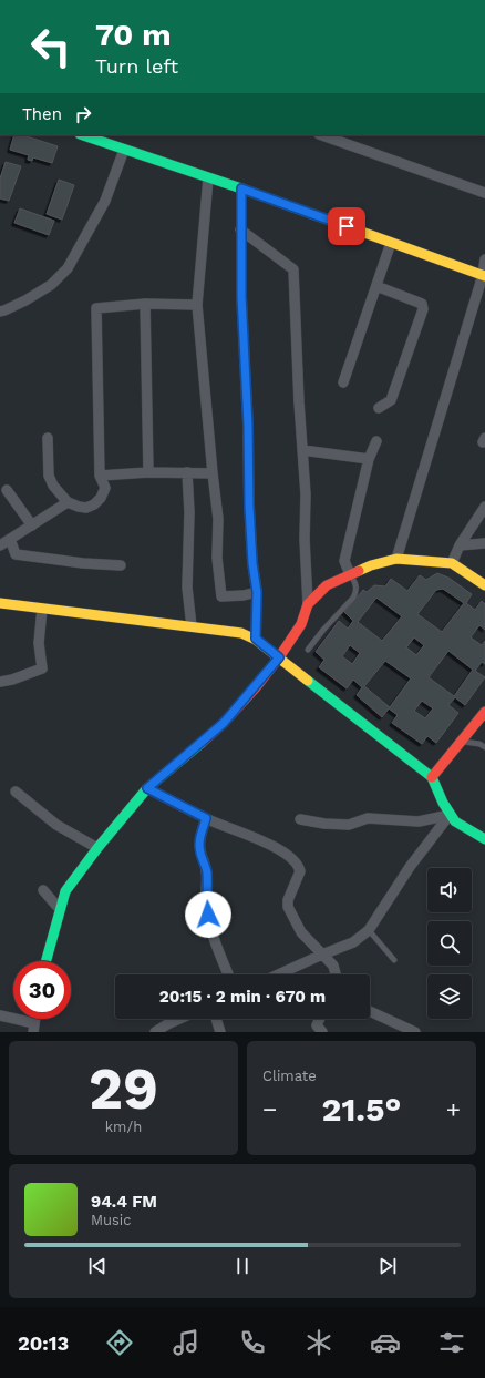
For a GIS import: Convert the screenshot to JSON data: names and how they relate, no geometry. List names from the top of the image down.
{
  "page": {
    "turn": ["70 m", "Turn left"],
    "then": "Then",
    "limit": "30",
    "trip": "20:15 · 2 min · 670 m",
    "tile": [
      ["29", "km/h"],
      "Climate"
    ],
    "heat": ["−", "21.5°", "+"],
    "song": ["94.4 FM", "Music"],
    "tabs": "20:13"
  }
}
